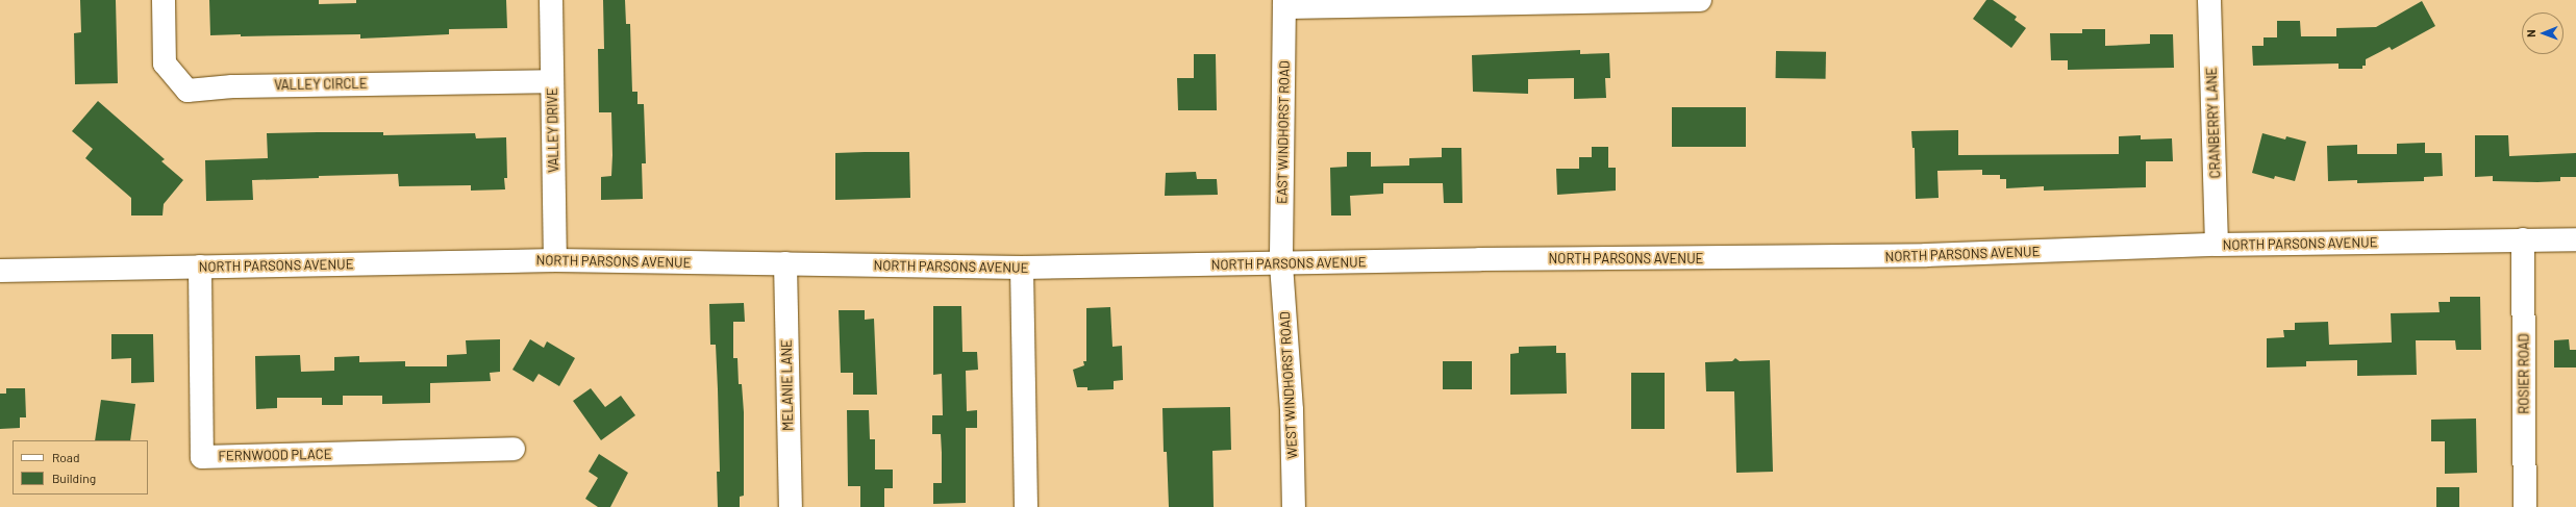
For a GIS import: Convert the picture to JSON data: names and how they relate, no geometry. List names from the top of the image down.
{
  "streets": {
    "street": [
      "VALLEY CIRCLE",
      "CRANBERRY LANE",
      "VALLEY DRIVE",
      "EAST WINDHORST ROAD",
      "NORTH PARSONS AVENUE",
      "ROSIER ROAD",
      "MELANIE LANE",
      "WEST WINDHORST ROAD",
      "FERNWOOD PLACE"
    ]
  },
  "crossings": [
    ["VALLEY CIRCLE", "VALLEY DRIVE"],
    ["CRANBERRY LANE", "NORTH PARSONS AVENUE"],
    ["VALLEY DRIVE", "NORTH PARSONS AVENUE"],
    ["EAST WINDHORST ROAD", "NORTH PARSONS AVENUE"],
    ["EAST WINDHORST ROAD", "WEST WINDHORST ROAD"],
    ["NORTH PARSONS AVENUE", "ROSIER ROAD"],
    ["NORTH PARSONS AVENUE", "MELANIE LANE"],
    ["NORTH PARSONS AVENUE", "WEST WINDHORST ROAD"],
    ["NORTH PARSONS AVENUE", "FERNWOOD PLACE"]
  ],
  "legend": ["Road", "Building"],
  "north": "left"
}
